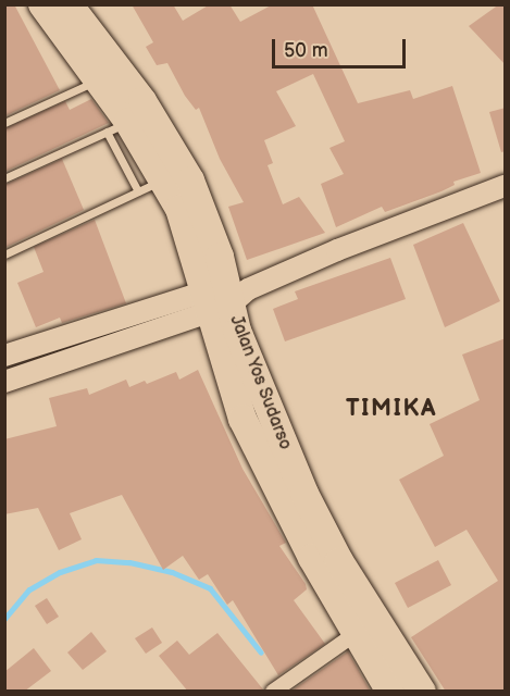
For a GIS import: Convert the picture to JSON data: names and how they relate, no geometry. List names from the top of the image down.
{
  "streets": {
    "highway": ["Jalan Yos Sudarso"]
  },
  "districts": ["TIMIKA"],
  "scale_bar": "50 m"
}
